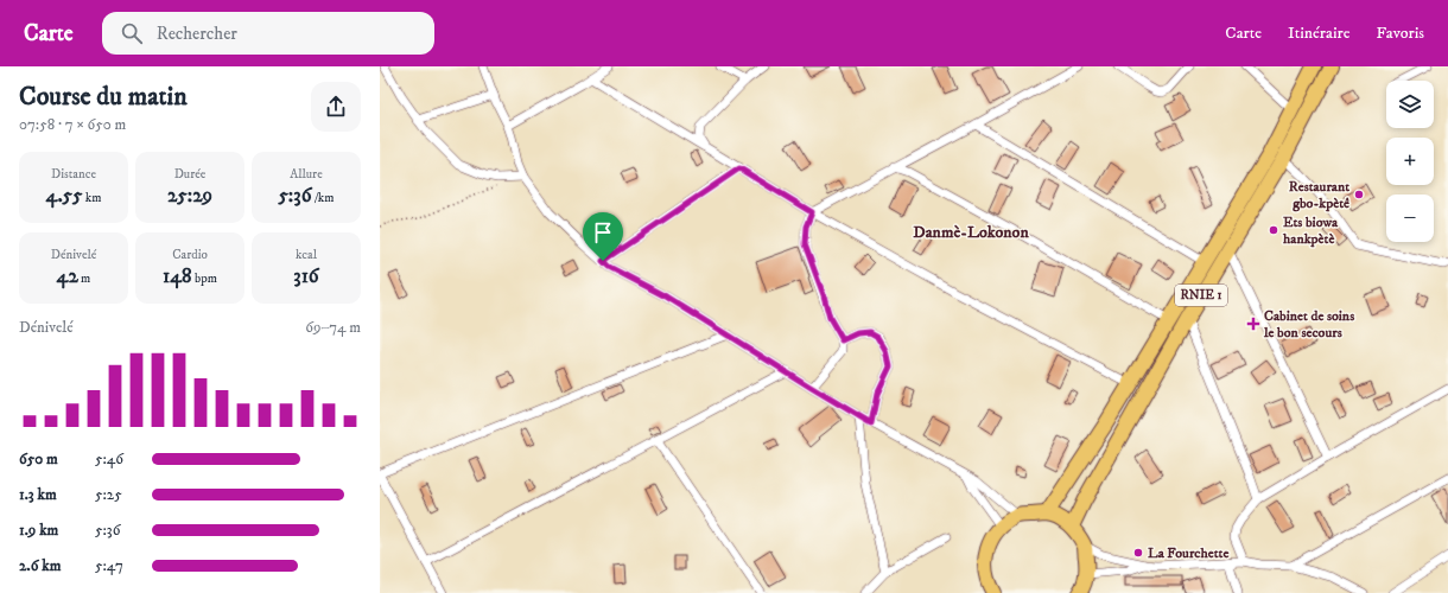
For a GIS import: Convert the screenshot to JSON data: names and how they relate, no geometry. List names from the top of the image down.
{
  "streets": {
    "highway": ["RNIE 1"]
  },
  "districts": ["Danmè-Lokonon"],
  "places": {
    "other": ["Restaurant gbo-kpètê", "Ets biowa hankpètè", "La Fourchette"],
    "health": ["Cabinet de soins le bon secours"]
  },
  "page": {
    "header": "Carte",
    "search": "Rechercher",
    "nav": ["Carte", "Itinéraire", "Favoris"],
    "heading": ["Course du matin", "07:58 · 7 × 650 m"],
    "map_buttons": ["+", "−"],
    "stats": [
      ["Distance", "4.55 km"],
      ["Durée", "25:29"],
      ["Allure", "5:36 /km"],
      ["Dénivelé", "42 m"],
      ["Cardio", "148 bpm"],
      ["kcal", "316"]
    ],
    "chart": ["Dénivelé", "69–74 m"],
    "list": [
      {
        "name": "650 m",
        "note": "5:46"
      },
      {
        "name": "1.3 km",
        "note": "5:25"
      },
      {
        "name": "1.9 km",
        "note": "5:36"
      },
      {
        "name": "2.6 km",
        "note": "5:47"
      }
    ]
  }
}
